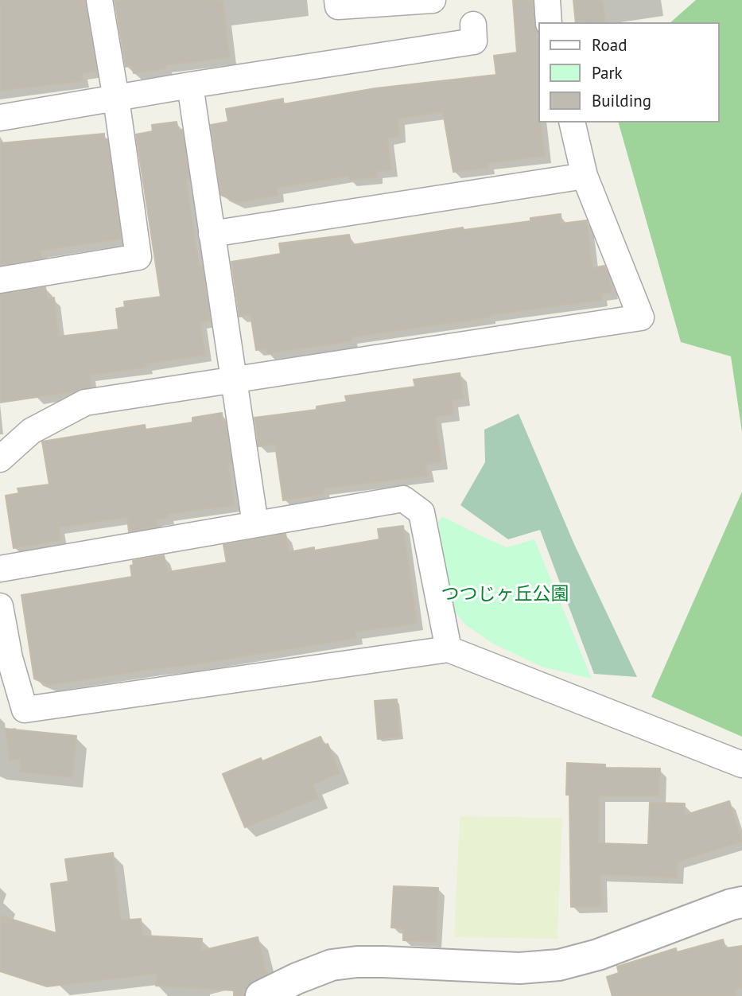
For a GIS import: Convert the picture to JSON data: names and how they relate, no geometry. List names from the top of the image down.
{
  "parks": ["つつじヶ丘公園"],
  "legend": ["Road", "Park", "Building"]
}
